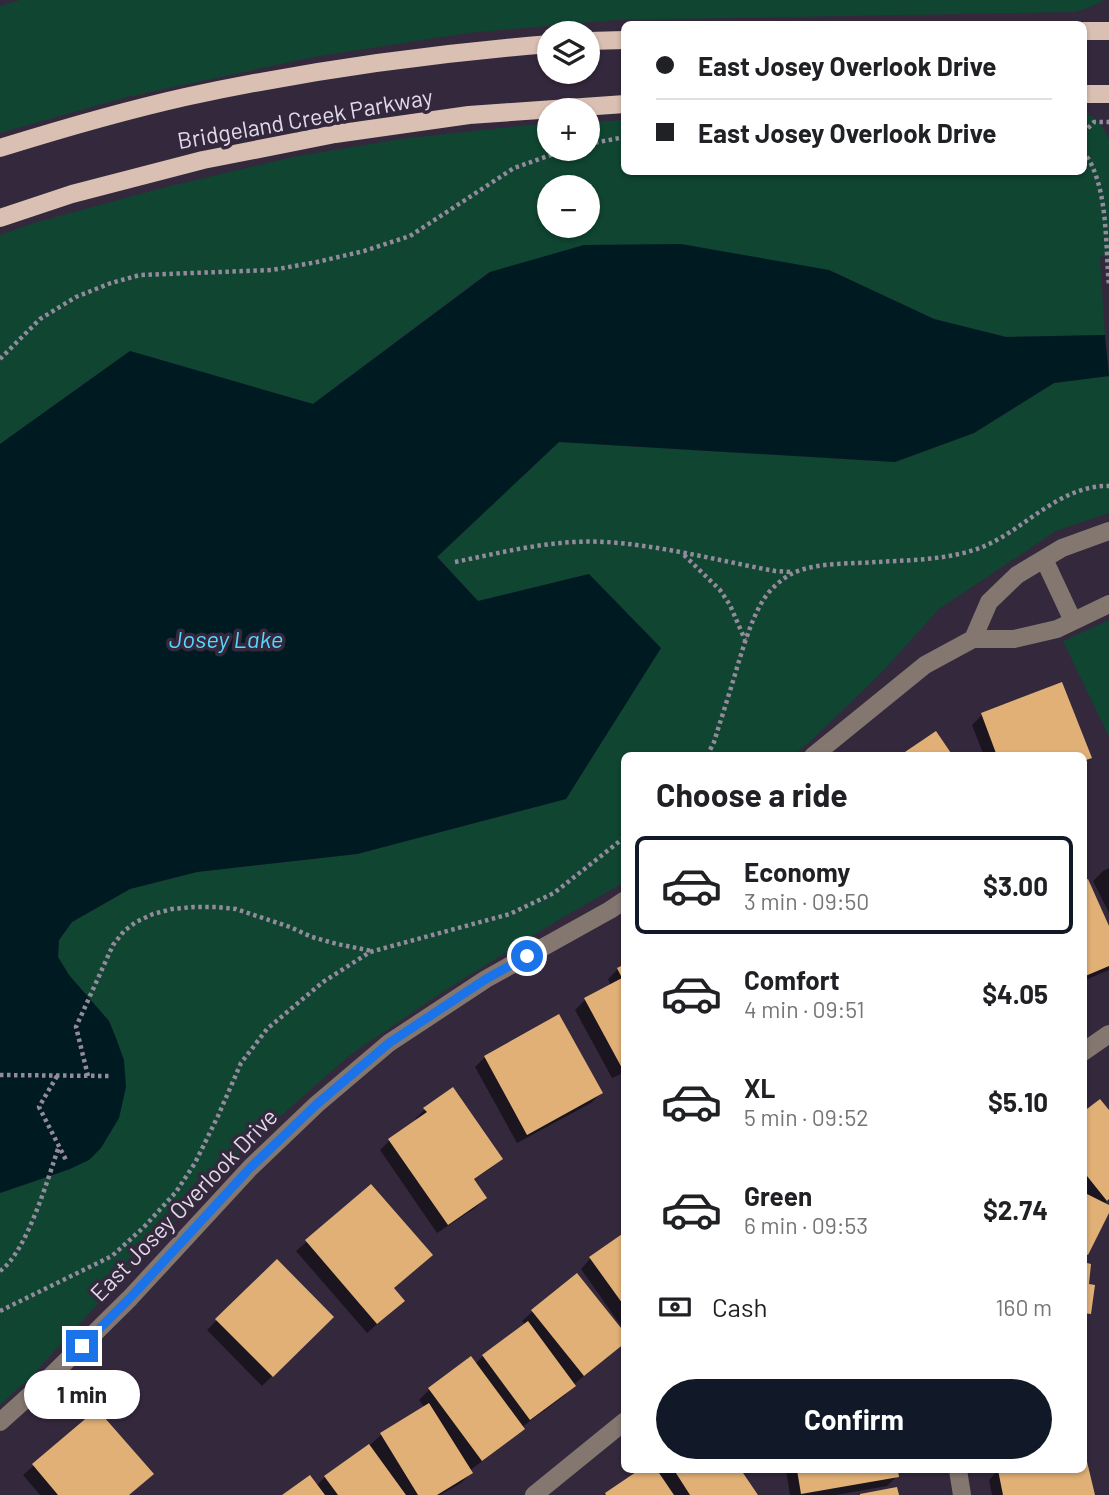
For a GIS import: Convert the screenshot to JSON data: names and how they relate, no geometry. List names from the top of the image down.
{
  "streets": {
    "main road": ["Bridgeland Creek Parkway"],
    "street": ["East Josey Overlook Drive"]
  },
  "water": ["Josey Lake"],
  "page": {
    "map_buttons": ["+", "−"],
    "banner": ["East Josey Overlook Drive", "East Josey Overlook Drive"],
    "heading": "Choose a ride",
    "list": [
      {
        "name": "Economy",
        "note": "3 min · 09:50",
        "value": "$3.00"
      },
      {
        "name": "Comfort",
        "note": "4 min · 09:51",
        "value": "$4.05"
      },
      {
        "name": "XL",
        "note": "5 min · 09:52",
        "value": "$5.10"
      },
      {
        "name": "Green",
        "note": "6 min · 09:53",
        "value": "$2.74"
      }
    ],
    "pay": ["Cash", "160 m"],
    "buttons": "Confirm",
    "bubble": "1 min"
  }
}
